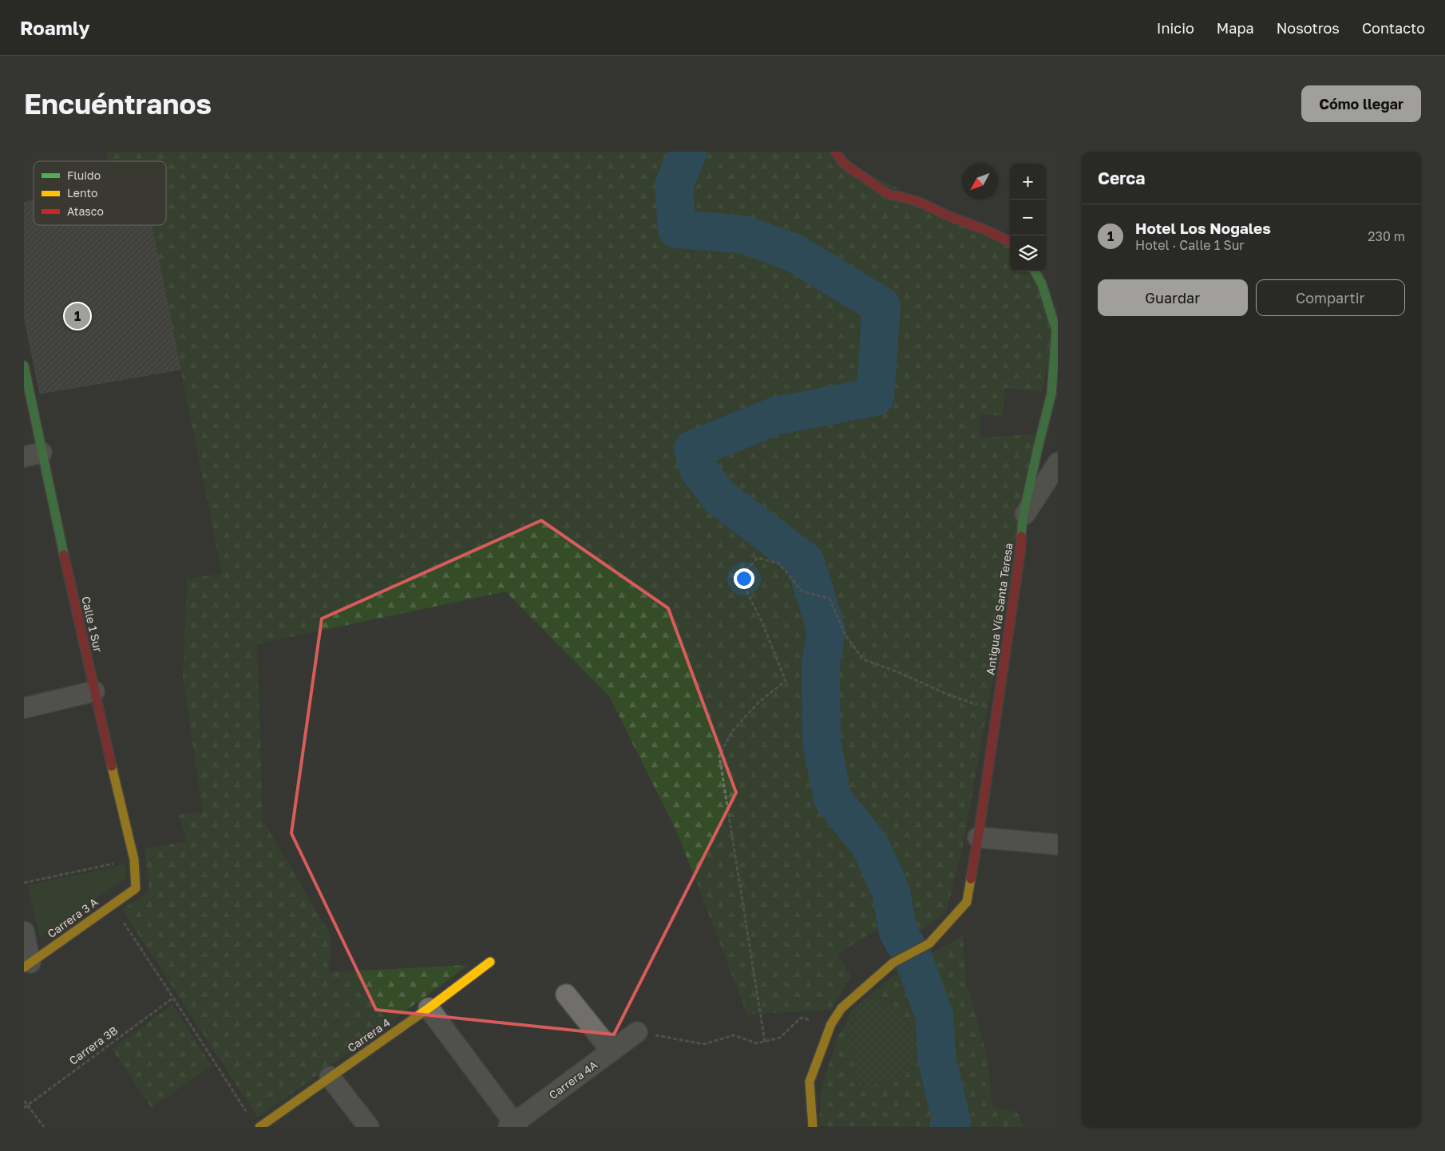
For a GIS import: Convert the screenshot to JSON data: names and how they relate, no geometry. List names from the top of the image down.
{
  "streets": {
    "street": [
      "Antigua Vía Santa Teresa",
      "Calle 1 Sur",
      "Carrera 3 A",
      "Carrera 4",
      "Carrera 4A"
    ],
    "path": ["Carrera 3B"]
  },
  "crossings": [
    ["Calle 1 Sur", "Carrera 3 A"]
  ],
  "legend": ["Fluido", "Lento", "Atasco"],
  "north": "bottom left",
  "page": {
    "header": "Roamly",
    "nav": [
      "Inicio",
      "Mapa",
      "Nosotros",
      "Contacto"
    ],
    "buttons": [
      "Cómo llegar",
      ["Guardar", "Compartir"]
    ],
    "title": "Encuéntranos",
    "heading": "Cerca",
    "map_buttons": ["+", "−"],
    "list": [
      {
        "mark": "1",
        "name": "Hotel Los Nogales",
        "note": "Hotel · Calle 1 Sur",
        "value": "230 m"
      }
    ],
    "pins": "1"
  }
}
